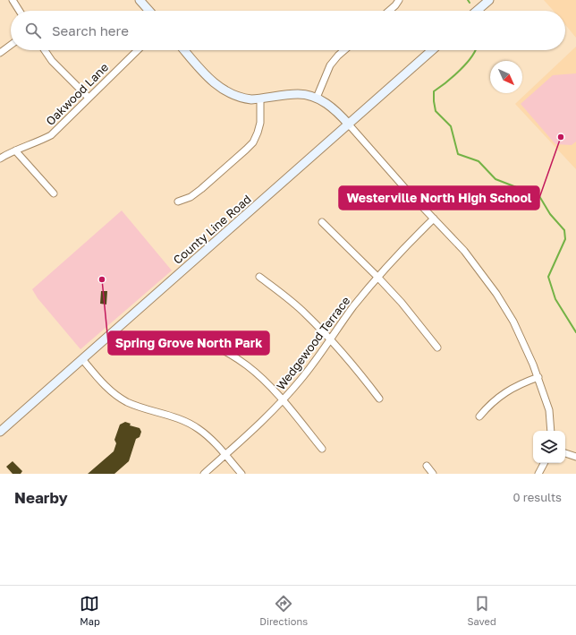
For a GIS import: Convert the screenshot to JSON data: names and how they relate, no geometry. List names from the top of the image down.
{
  "streets": {
    "main road": ["County Line Road"],
    "street": ["Oakwood Lane", "Wedgewood Terrace"]
  },
  "places": ["Westerville North High School", "Spring Grove North Park"],
  "north": "bottom right",
  "page": {
    "search": "Search here",
    "heading": ["Nearby", "0 results"],
    "nav": ["Map", "Directions", "Saved"]
  }
}
